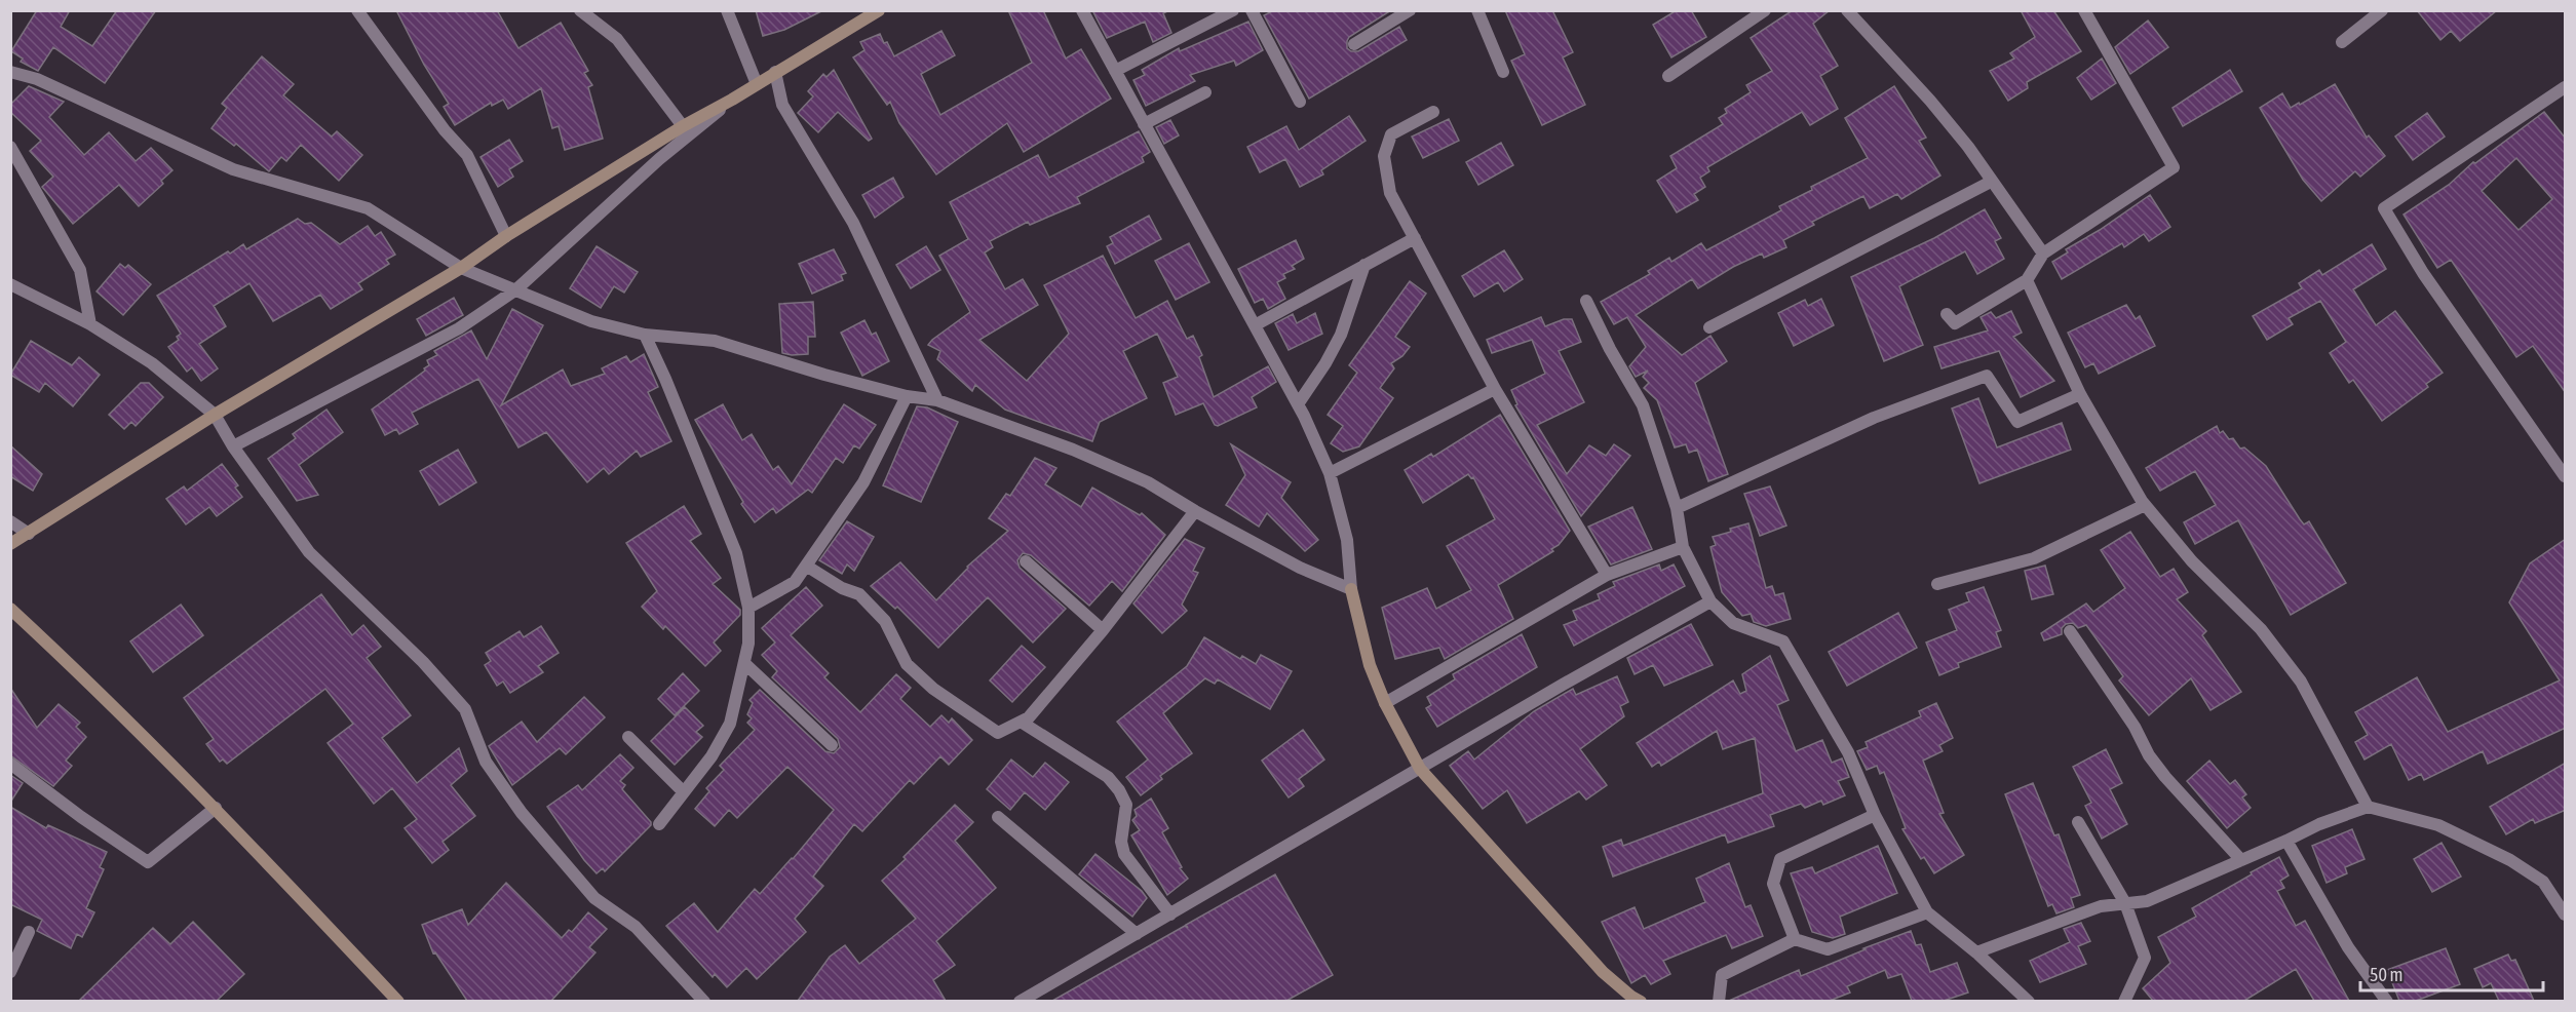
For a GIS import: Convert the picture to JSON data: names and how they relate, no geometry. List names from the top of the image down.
{
  "scale_bar": "50 m"
}
